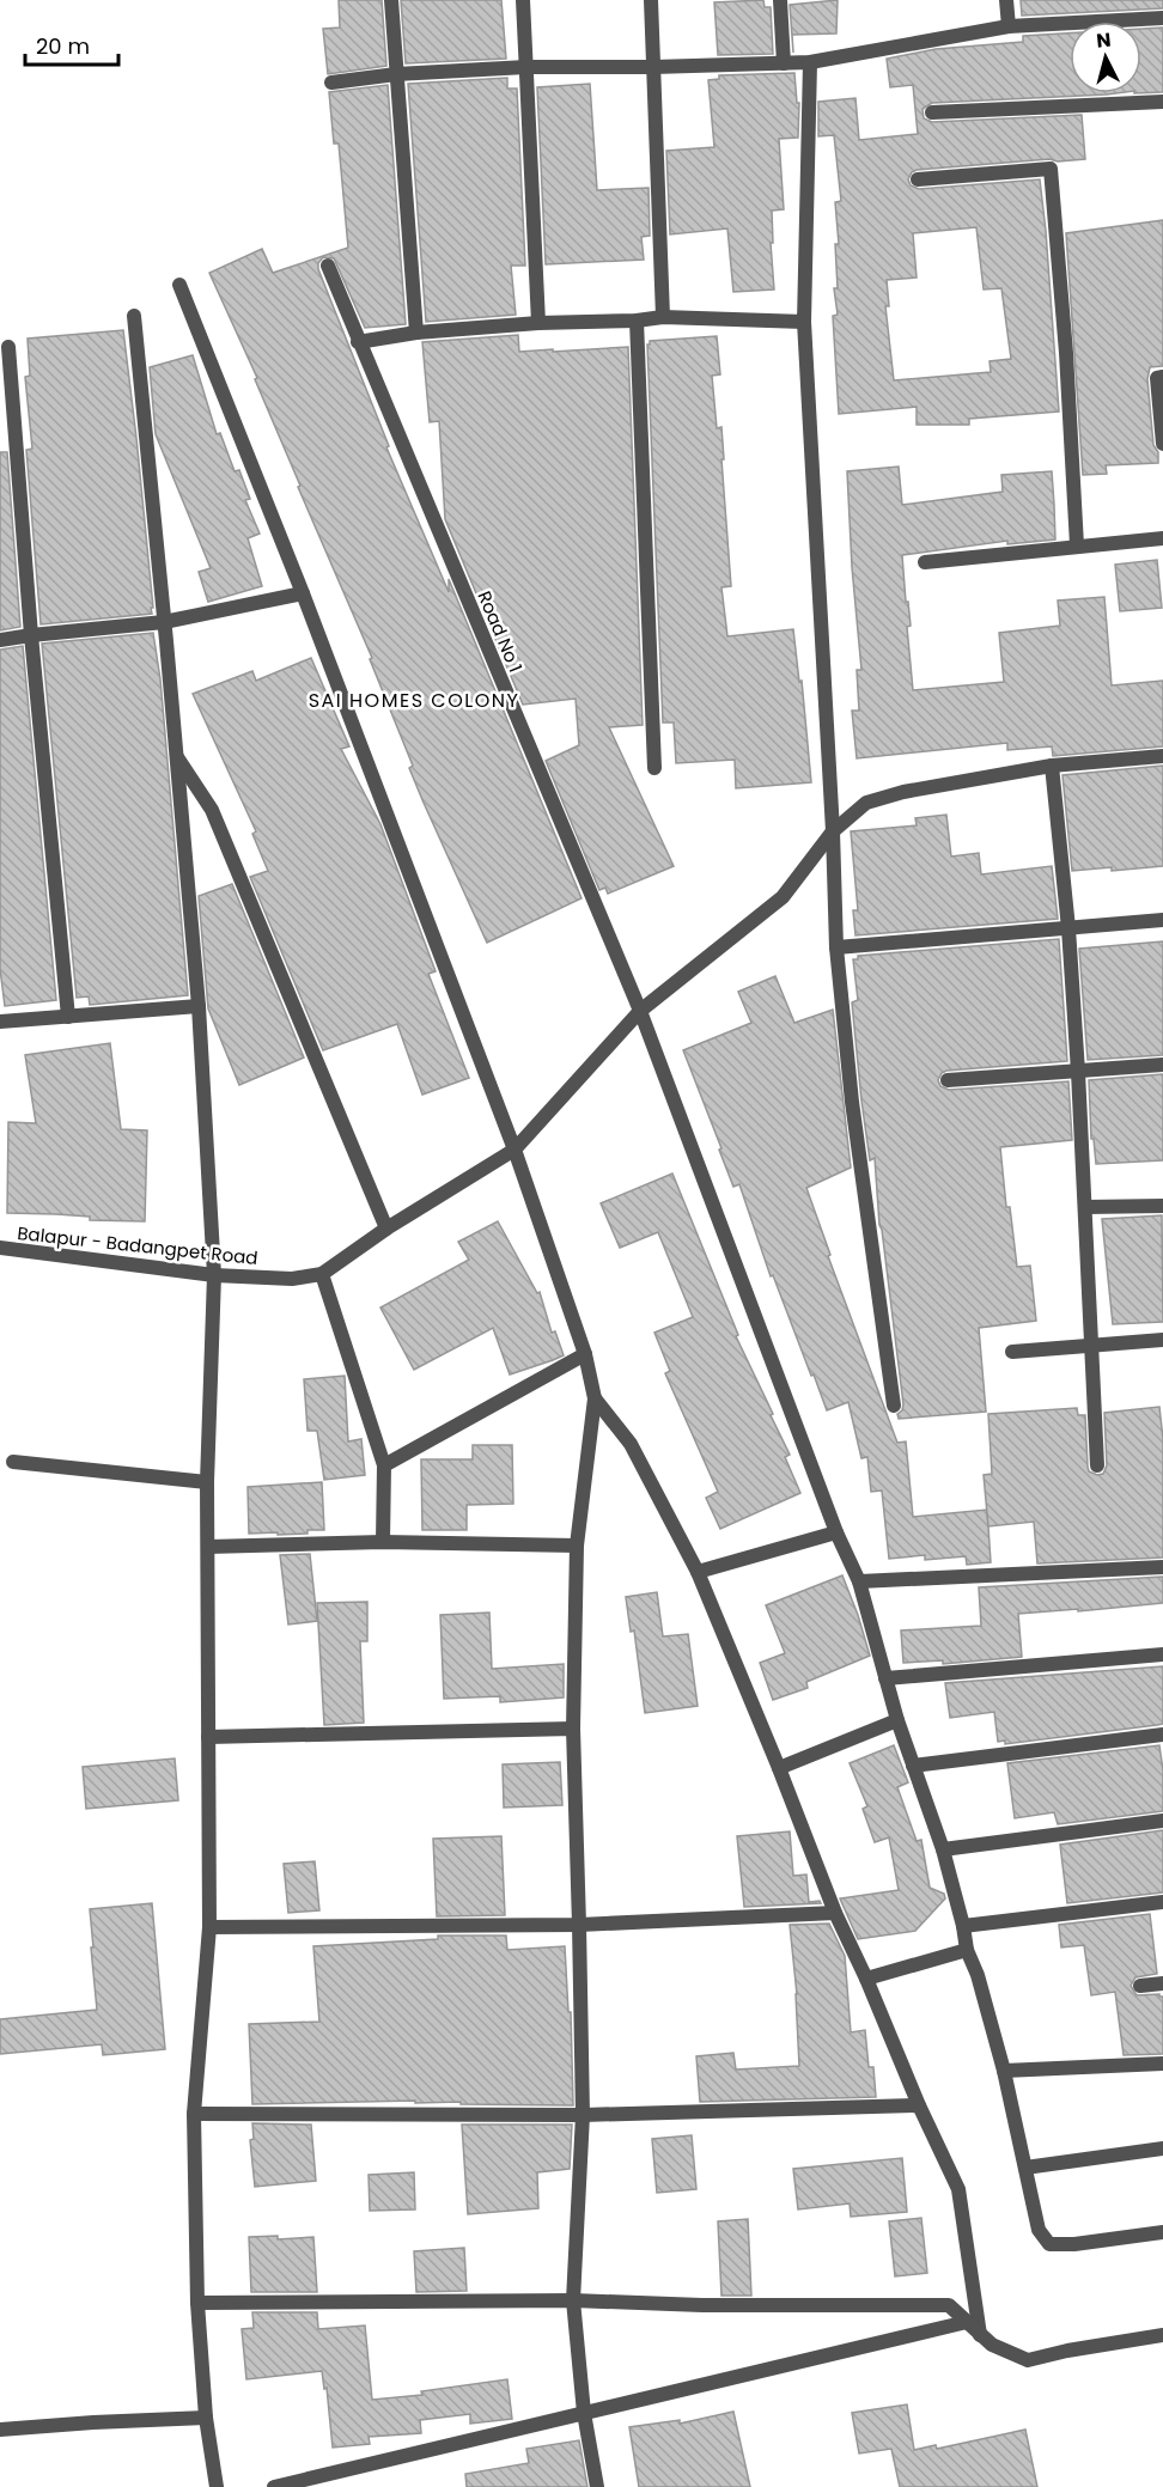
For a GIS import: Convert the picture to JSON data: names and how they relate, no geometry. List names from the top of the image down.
{
  "streets": {
    "street": ["Road No 1", "Balapur - Badangpet Road"]
  },
  "crossings": [
    ["Road No 1", "Balapur - Badangpet Road"]
  ],
  "districts": ["SAI HOMES COLONY"],
  "scale_bar": "20 m",
  "north": "top"
}
